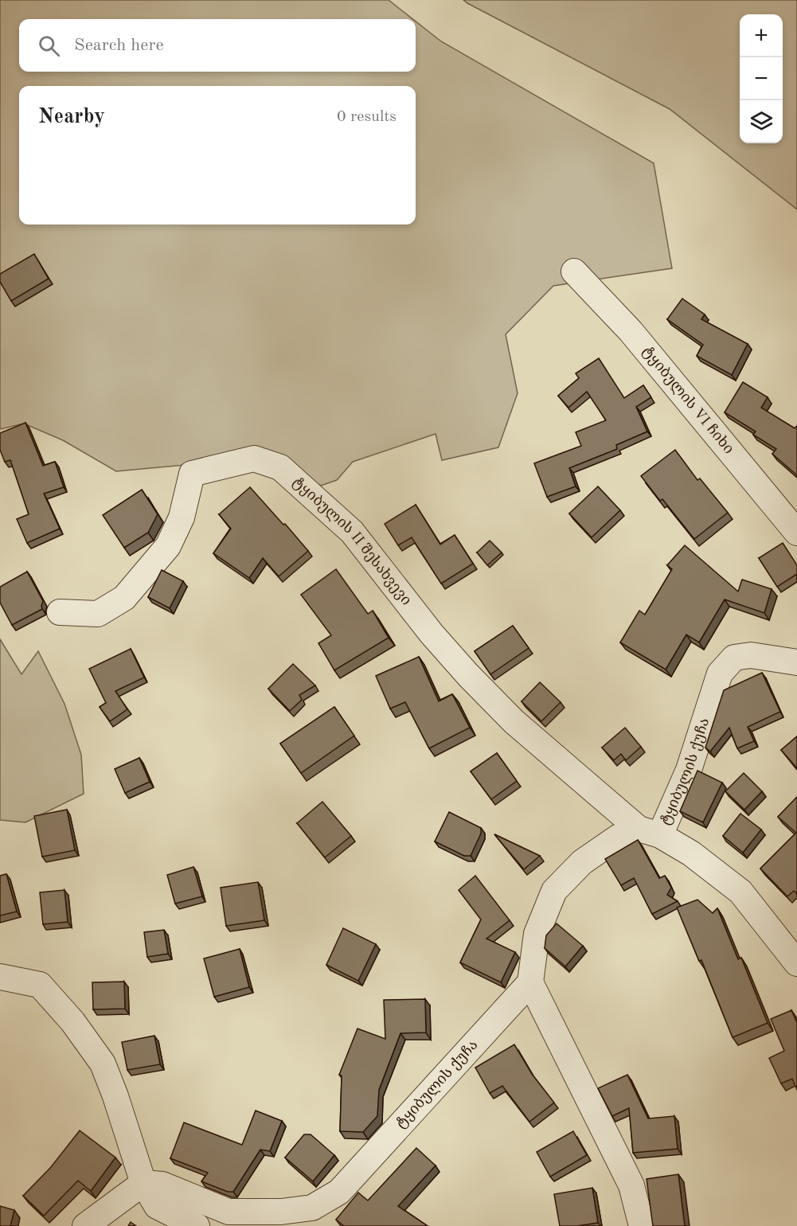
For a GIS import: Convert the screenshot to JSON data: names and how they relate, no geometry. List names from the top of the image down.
{
  "streets": {
    "street": ["ტყიბულის VI ჩიხი", "ტყიბულის II შესახვევი", "ტყიბულის ქუჩა"]
  },
  "crossings": [
    ["ტყიბულის II შესახვევი", "ტყიბულის ქუჩა"]
  ],
  "page": {
    "map_buttons": ["+", "−"],
    "search": "Search here",
    "heading": ["Nearby", "0 results"]
  }
}
